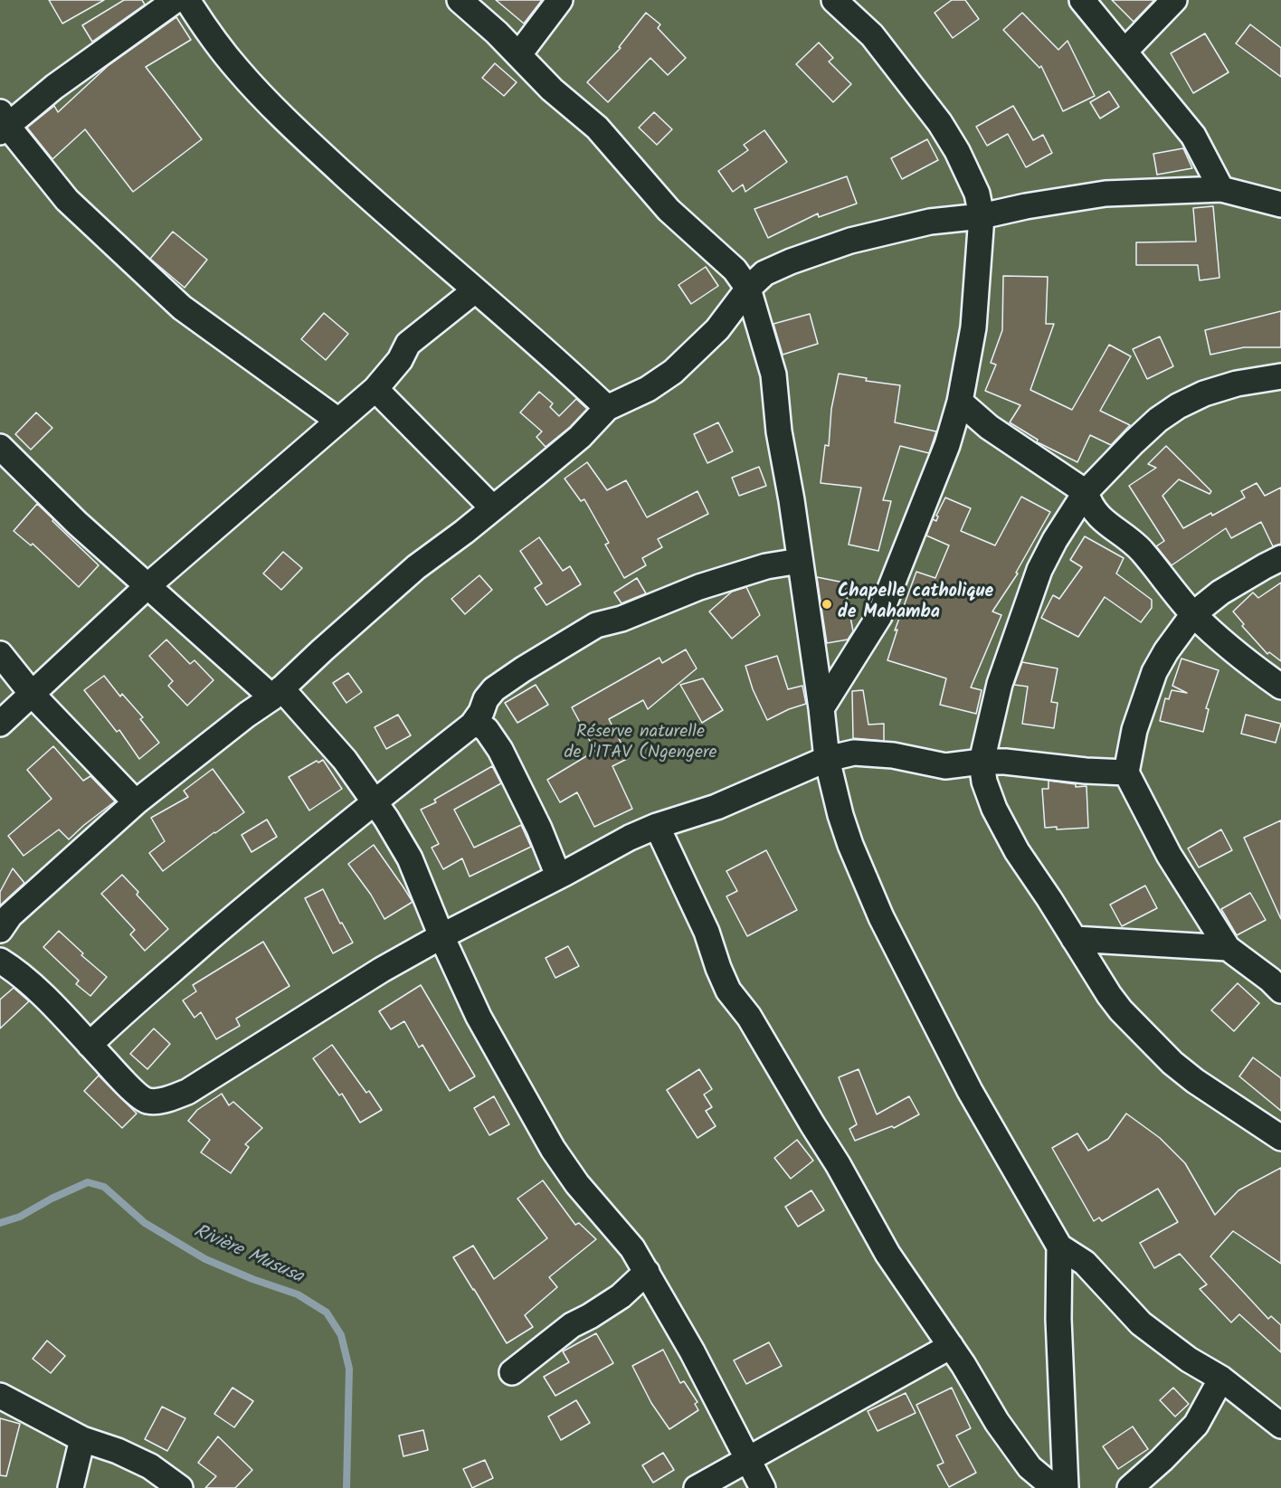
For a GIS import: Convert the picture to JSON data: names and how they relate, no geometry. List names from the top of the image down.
{
  "water": ["Rivière Mususa"],
  "parks": ["Réserve naturelle de l'ITAV (Ngengere"],
  "places": ["Chapelle catholique de Mahamba"]
}
